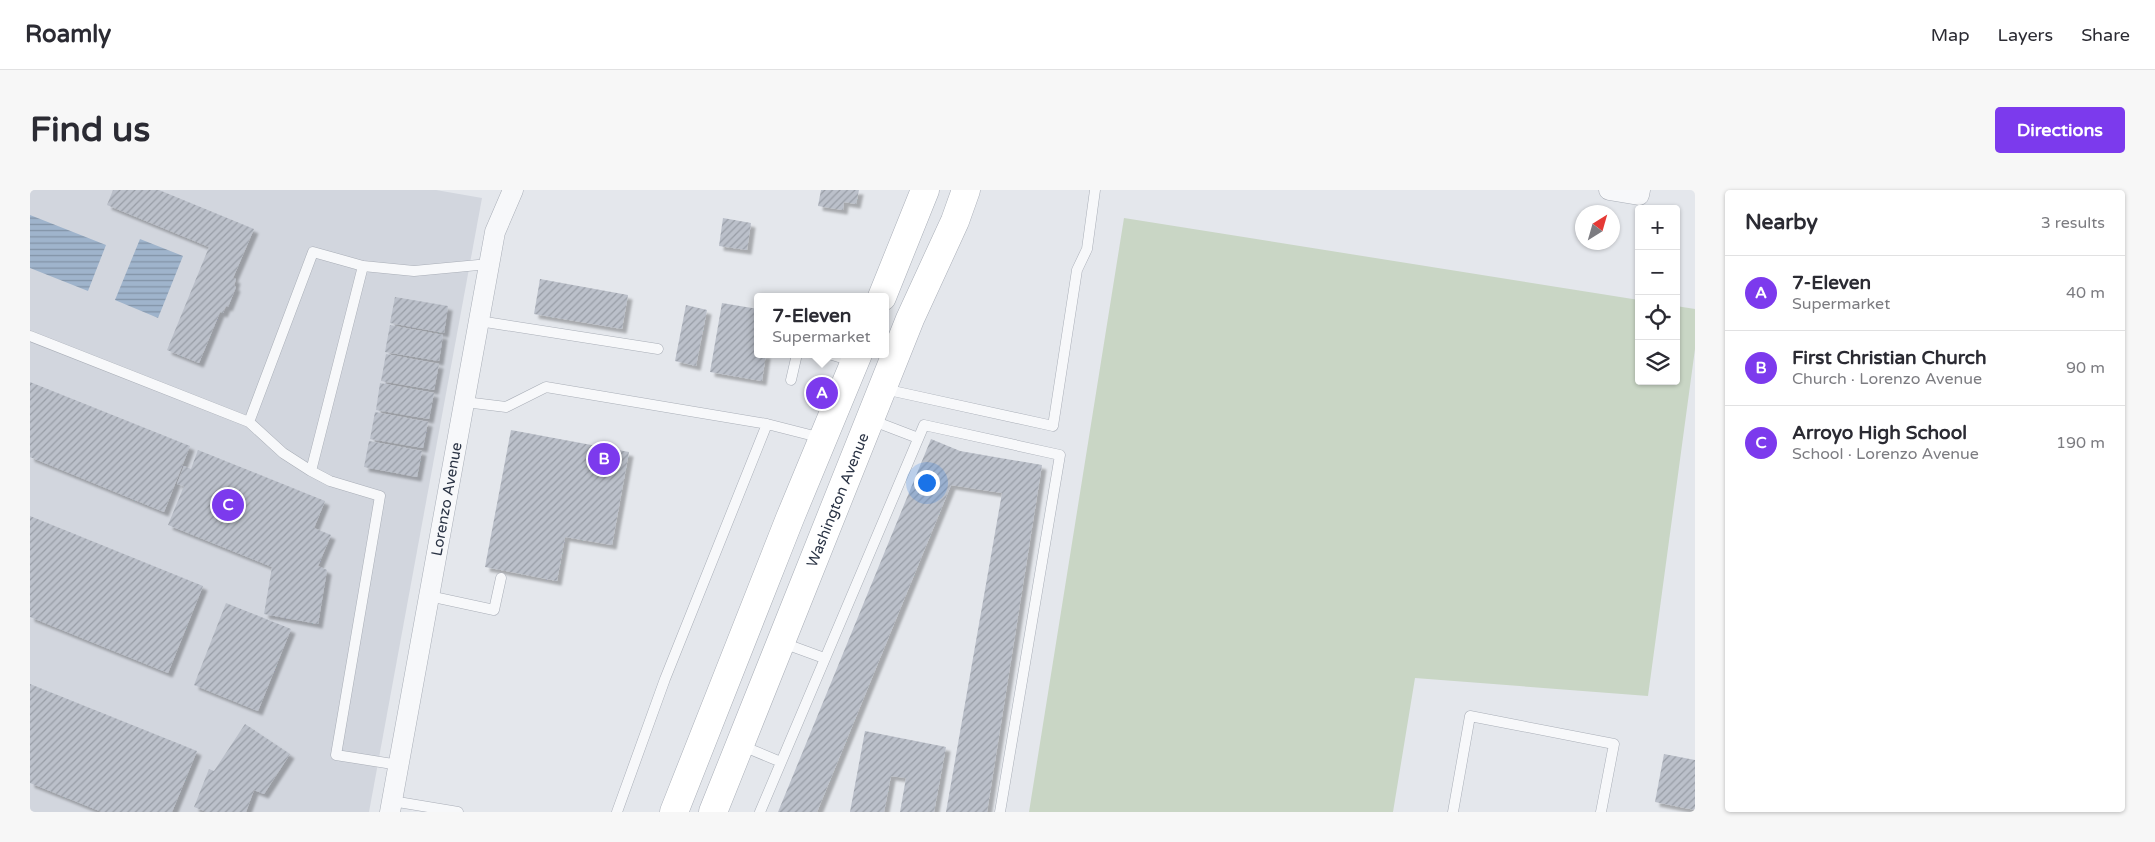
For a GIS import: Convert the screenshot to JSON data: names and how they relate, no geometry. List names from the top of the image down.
{
  "streets": {
    "main road": ["Washington Avenue"],
    "street": ["Lorenzo Avenue"]
  },
  "north": "top right",
  "page": {
    "header": "Roamly",
    "nav": ["Map", "Layers", "Share"],
    "buttons": "Directions",
    "title": "Find us",
    "heading": ["Nearby", "3 results"],
    "map_buttons": ["+", "−"],
    "list": [
      {
        "mark": "A",
        "name": "7-Eleven",
        "note": "Supermarket",
        "value": "40 m"
      },
      {
        "mark": "B",
        "name": "First Christian Church",
        "note": "Church · Lorenzo Avenue",
        "value": "90 m"
      },
      {
        "mark": "C",
        "name": "Arroyo High School",
        "note": "School · Lorenzo Avenue",
        "value": "190 m"
      }
    ],
    "popup": ["7-Eleven", "Supermarket"],
    "pins": ["A", "B", "C"]
  }
}
